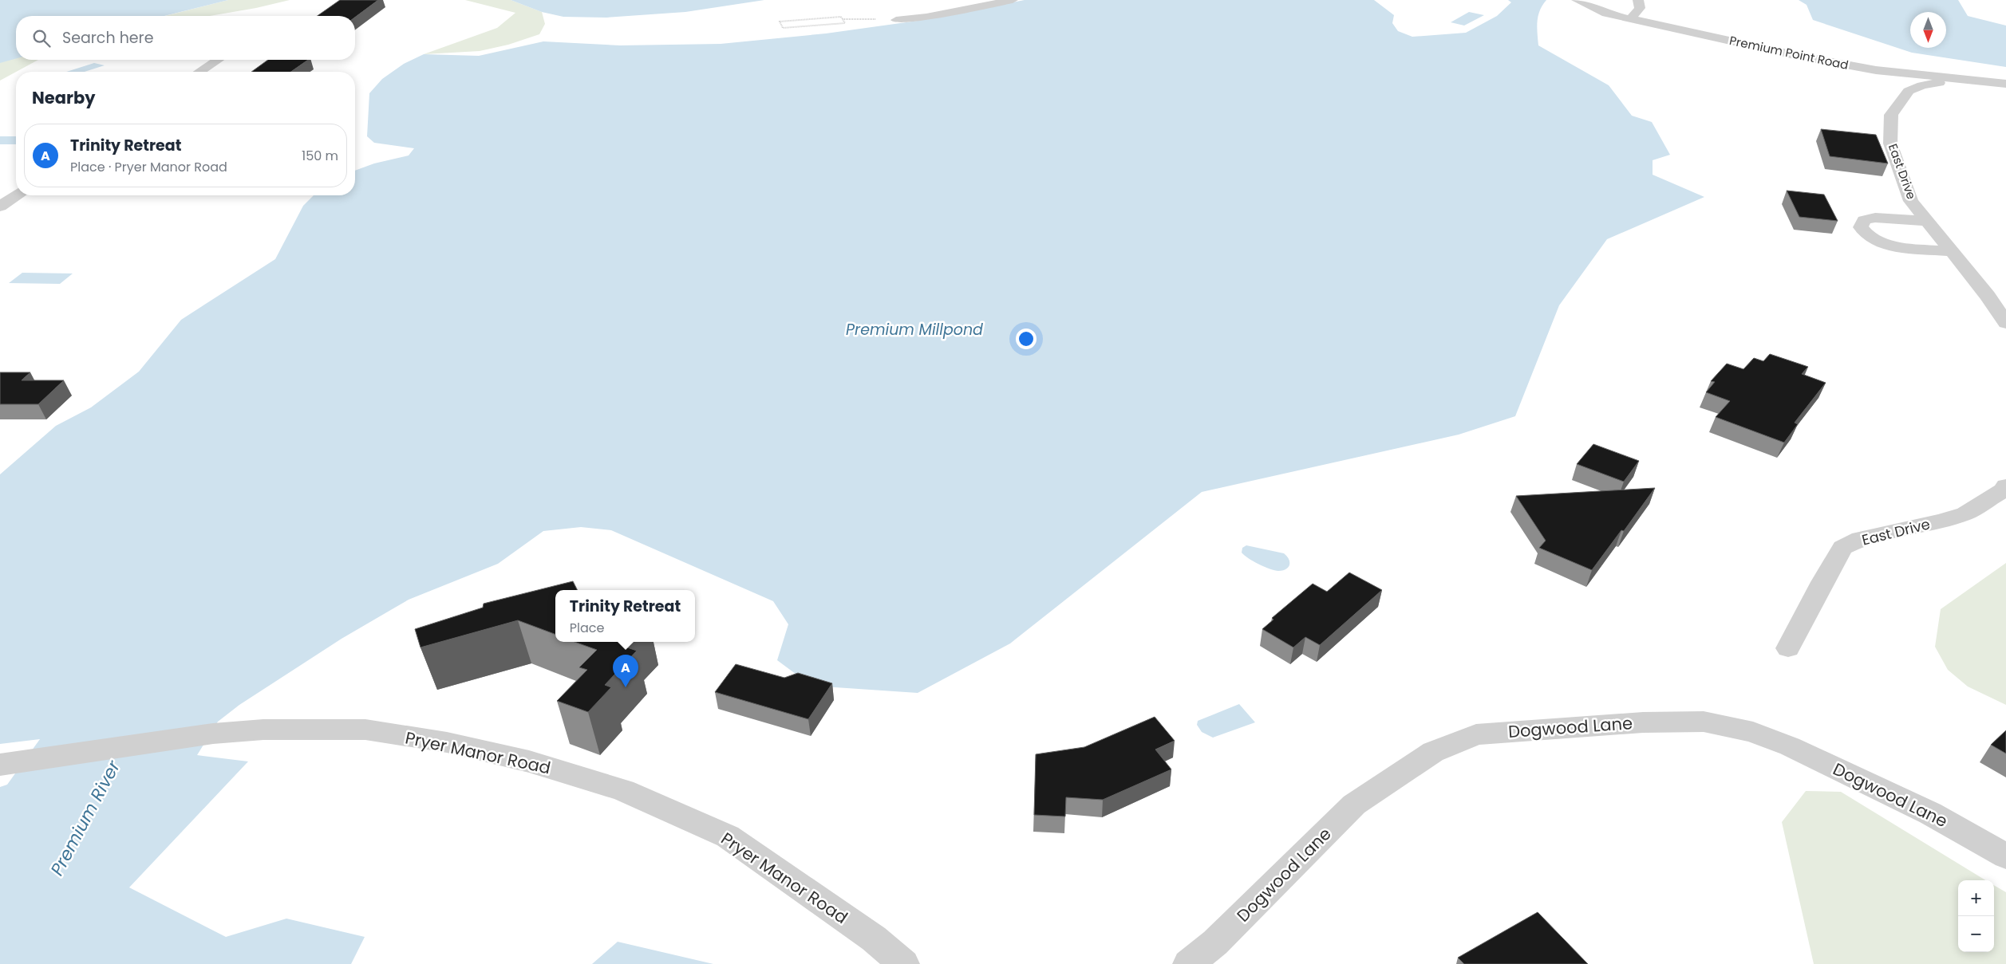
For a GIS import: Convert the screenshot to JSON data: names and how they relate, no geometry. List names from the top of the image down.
{
  "streets": {
    "street": [
      "Premium Point Road",
      "East Drive",
      "Dogwood Lane",
      "Pryer Manor Road"
    ]
  },
  "water": ["Premium Millpond", "Premium River"],
  "north": "bottom",
  "page": {
    "search": "Search here",
    "heading": "Nearby",
    "list": [
      {
        "mark": "A",
        "name": "Trinity Retreat",
        "note": "Place · Pryer Manor Road",
        "value": "150 m"
      }
    ],
    "popup": ["Trinity Retreat", "Place"],
    "pins": "A",
    "map_buttons": ["+", "−"]
  }
}
